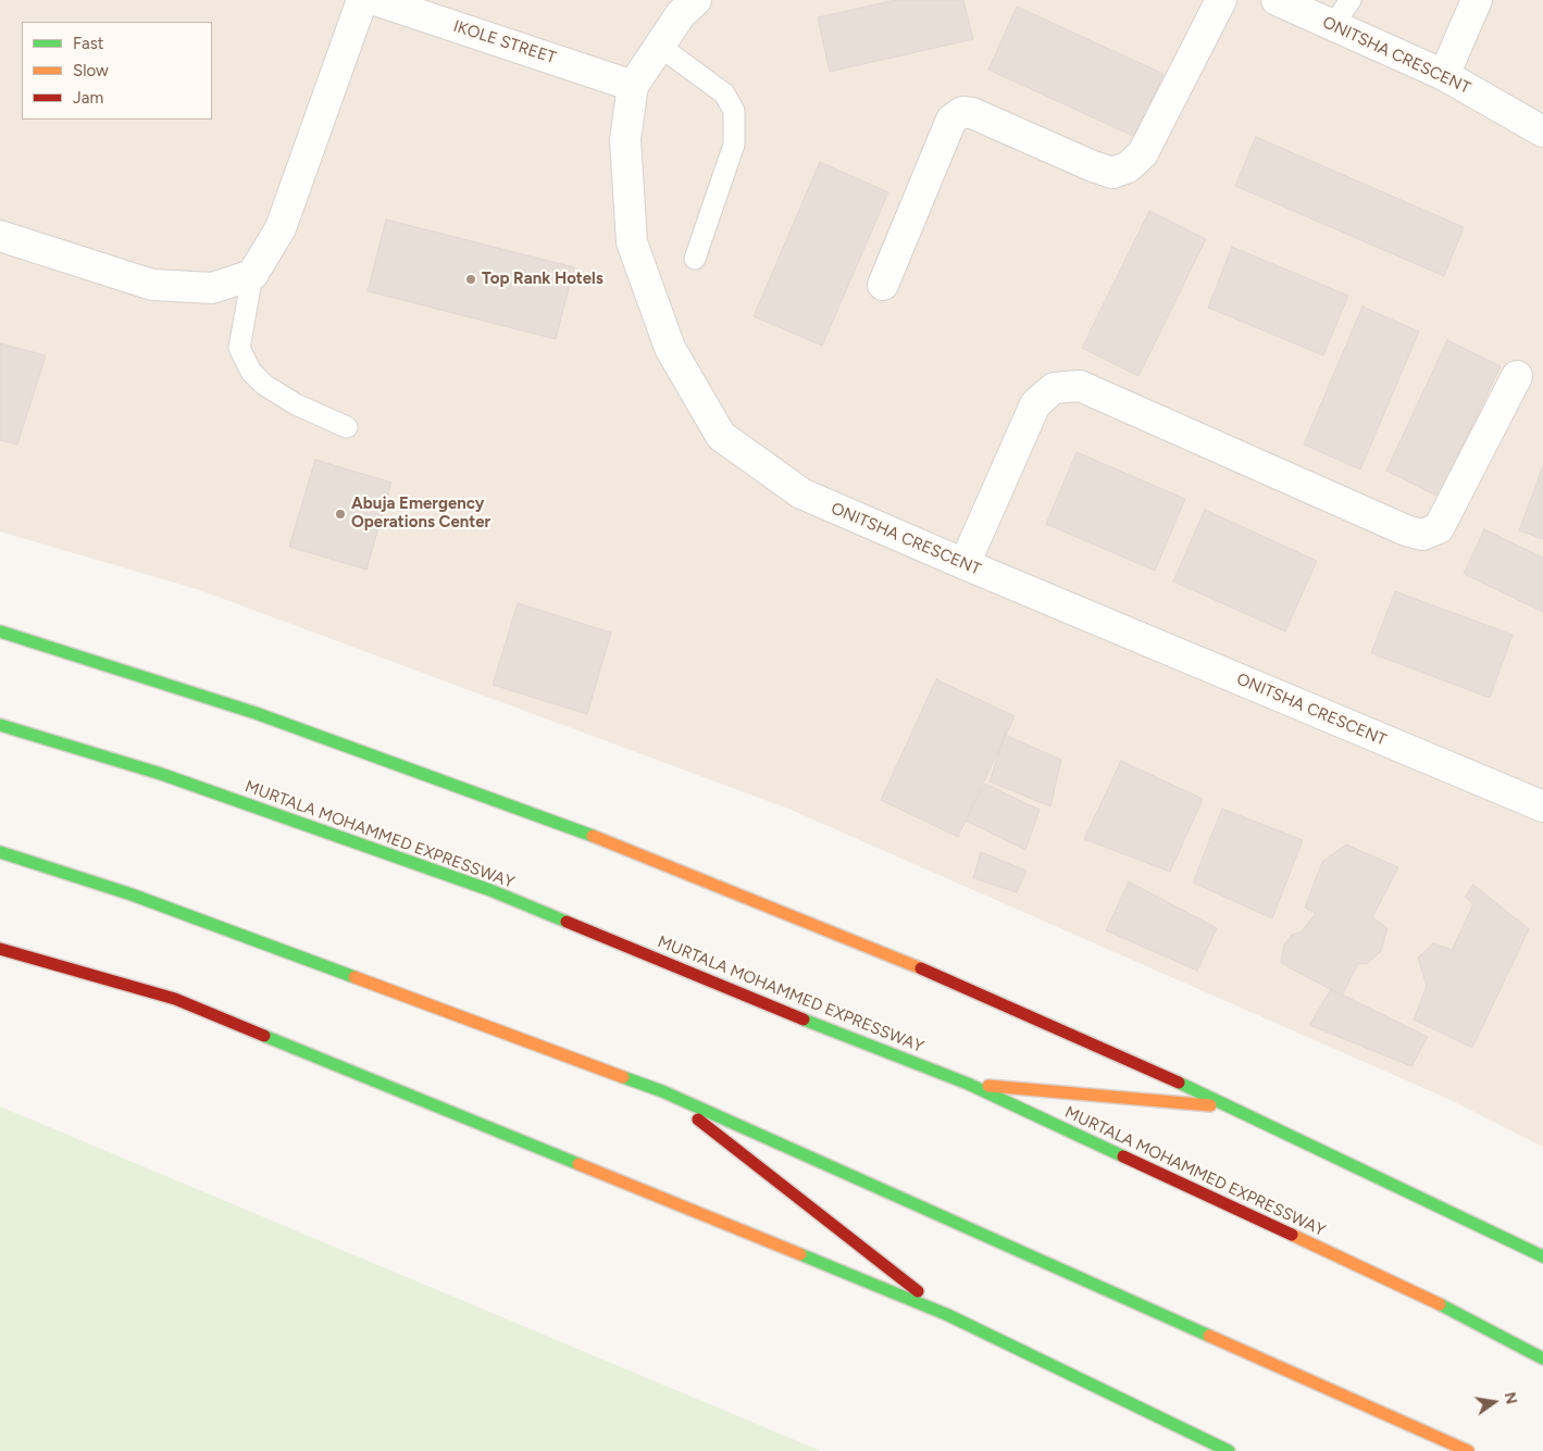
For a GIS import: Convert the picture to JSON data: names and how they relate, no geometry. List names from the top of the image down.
{
  "streets": {
    "highway": ["MURTALA MOHAMMED EXPRESSWAY"],
    "street": ["IKOLE STREET", "ONITSHA CRESCENT"]
  },
  "crossings": [
    ["IKOLE STREET", "ONITSHA CRESCENT"]
  ],
  "places": ["Top Rank Hotels", "Abuja Emergency Operations Center"],
  "legend": ["Fast", "Slow", "Jam"],
  "north": "right"
}
